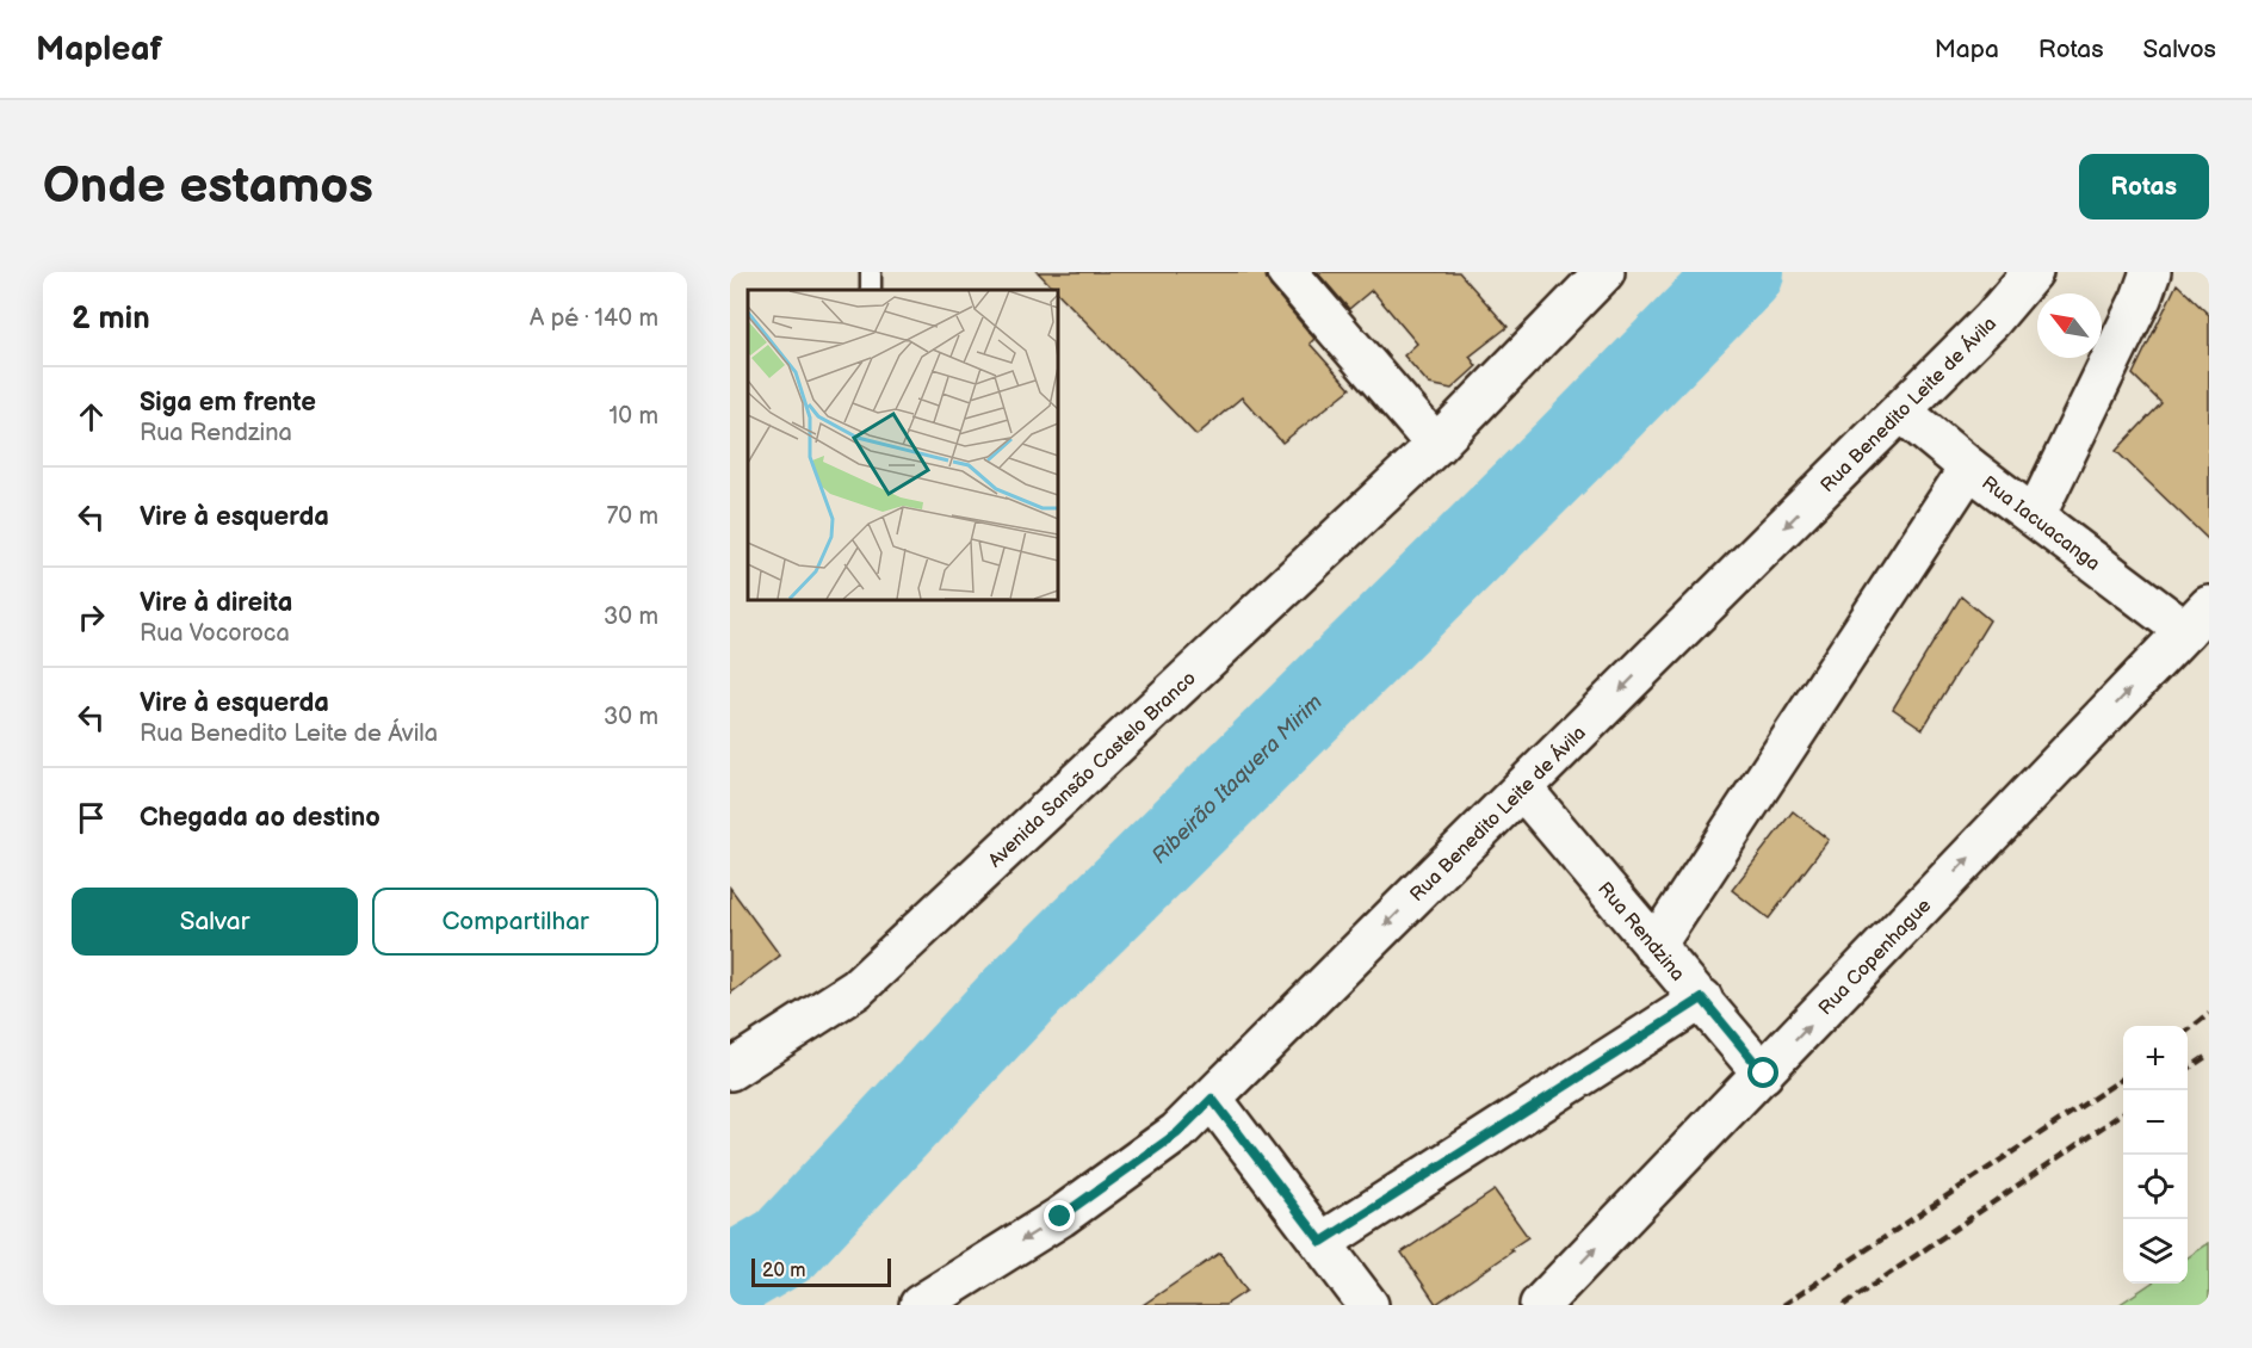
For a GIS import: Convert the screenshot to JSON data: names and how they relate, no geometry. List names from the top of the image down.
{
  "streets": {
    "street": [
      "Rua Benedito Leite de Ávila",
      "Rua Iacuacanga",
      "Avenida Sansão Castelo Branco",
      "Rua Rendzina",
      "Rua Copenhague"
    ]
  },
  "crossings": [
    ["Rua Benedito Leite de Ávila", "Rua Iacuacanga"],
    ["Rua Benedito Leite de Ávila", "Rua Rendzina"],
    ["Rua Iacuacanga", "Rua Copenhague"],
    ["Rua Rendzina", "Rua Copenhague"]
  ],
  "water": ["Ribeirão Itaquera Mirim"],
  "scale_bar": "20 m",
  "north": "top left",
  "page": {
    "header": "Mapleaf",
    "nav": ["Mapa", "Rotas", "Salvos"],
    "buttons": [
      "Rotas",
      ["Salvar", "Compartilhar"]
    ],
    "title": "Onde estamos",
    "heading": ["2 min", "A pé · 140 m"],
    "list": [
      ["Siga em frente", "Rua Rendzina", "10 m"],
      ["Vire à esquerda", "70 m"],
      ["Vire à direita", "Rua Vocoroca", "30 m"],
      ["Vire à esquerda", "Rua Benedito Leite de Ávila", "30 m"],
      "Chegada ao destino"
    ],
    "map_buttons": ["+", "−"],
    "scale": "20 m"
  }
}
